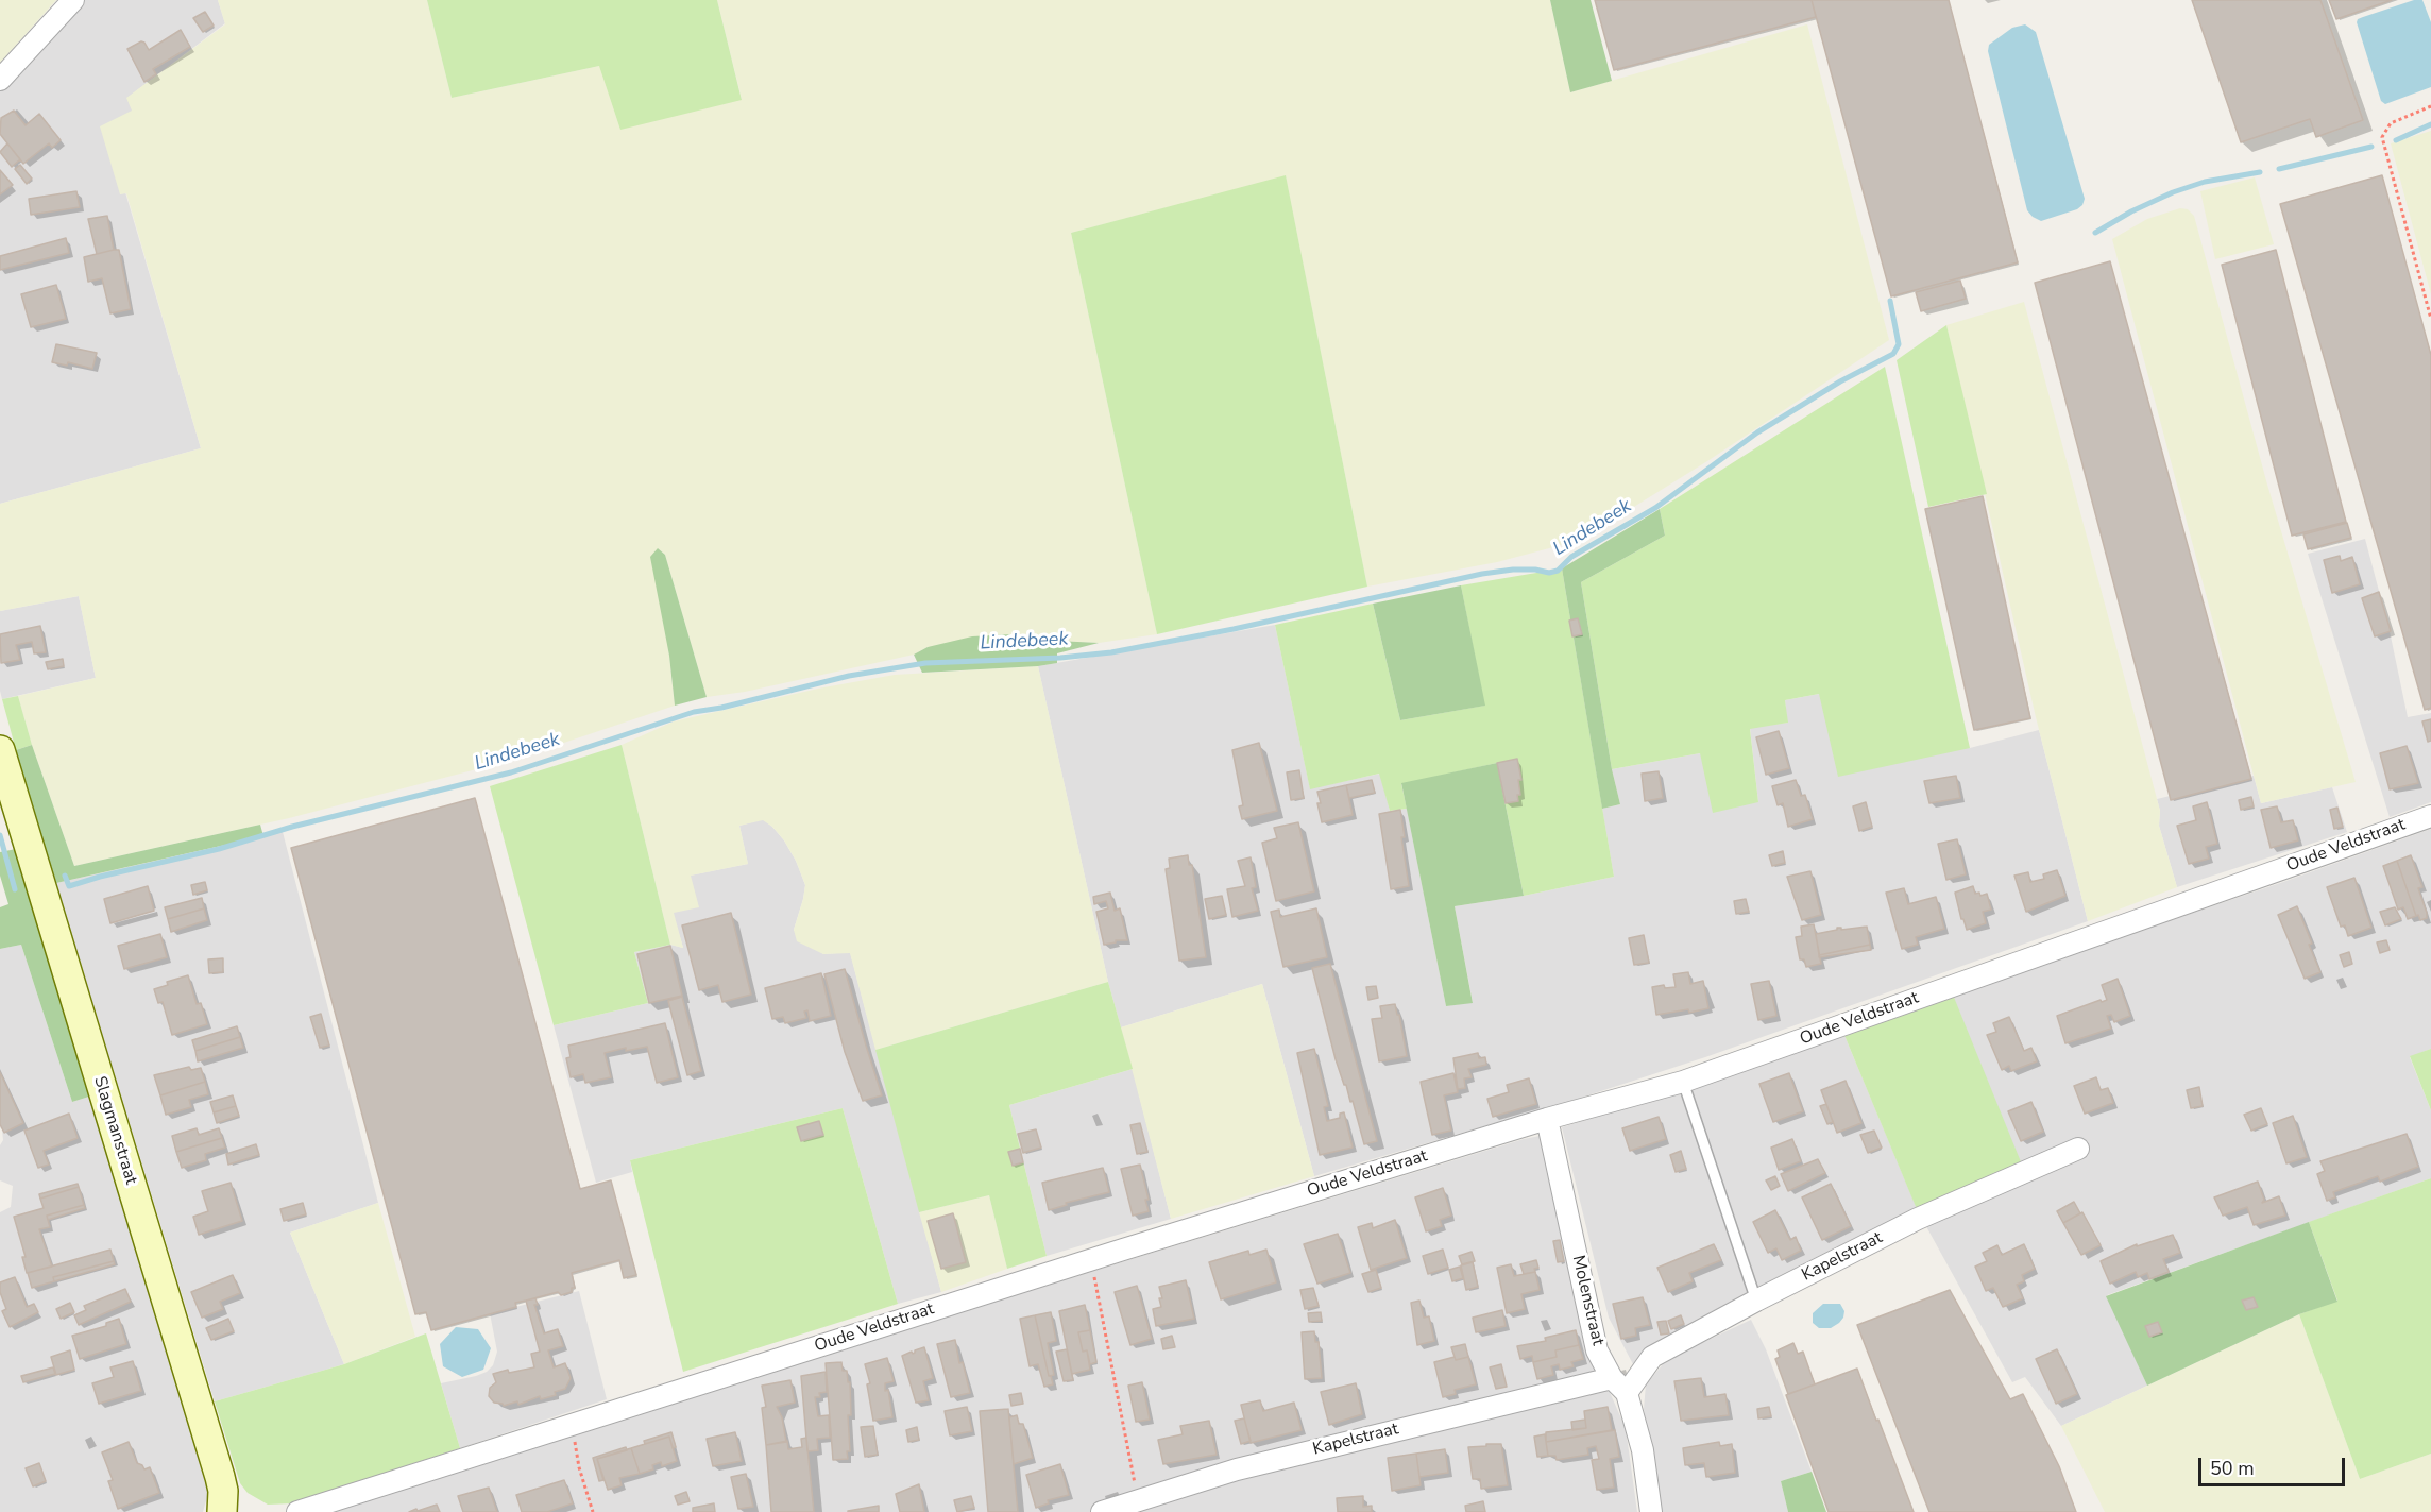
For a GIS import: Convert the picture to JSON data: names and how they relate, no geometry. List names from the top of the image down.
{
  "streets": {
    "main road": ["Slagmanstraat"],
    "street": ["Oude Veldstraat", "Kapelstraat", "Molenstraat"]
  },
  "crossings": [
    ["Oude Veldstraat", "Molenstraat"],
    ["Kapelstraat", "Molenstraat"]
  ],
  "water": ["Lindebeek"],
  "scale_bar": "50 m"
}
